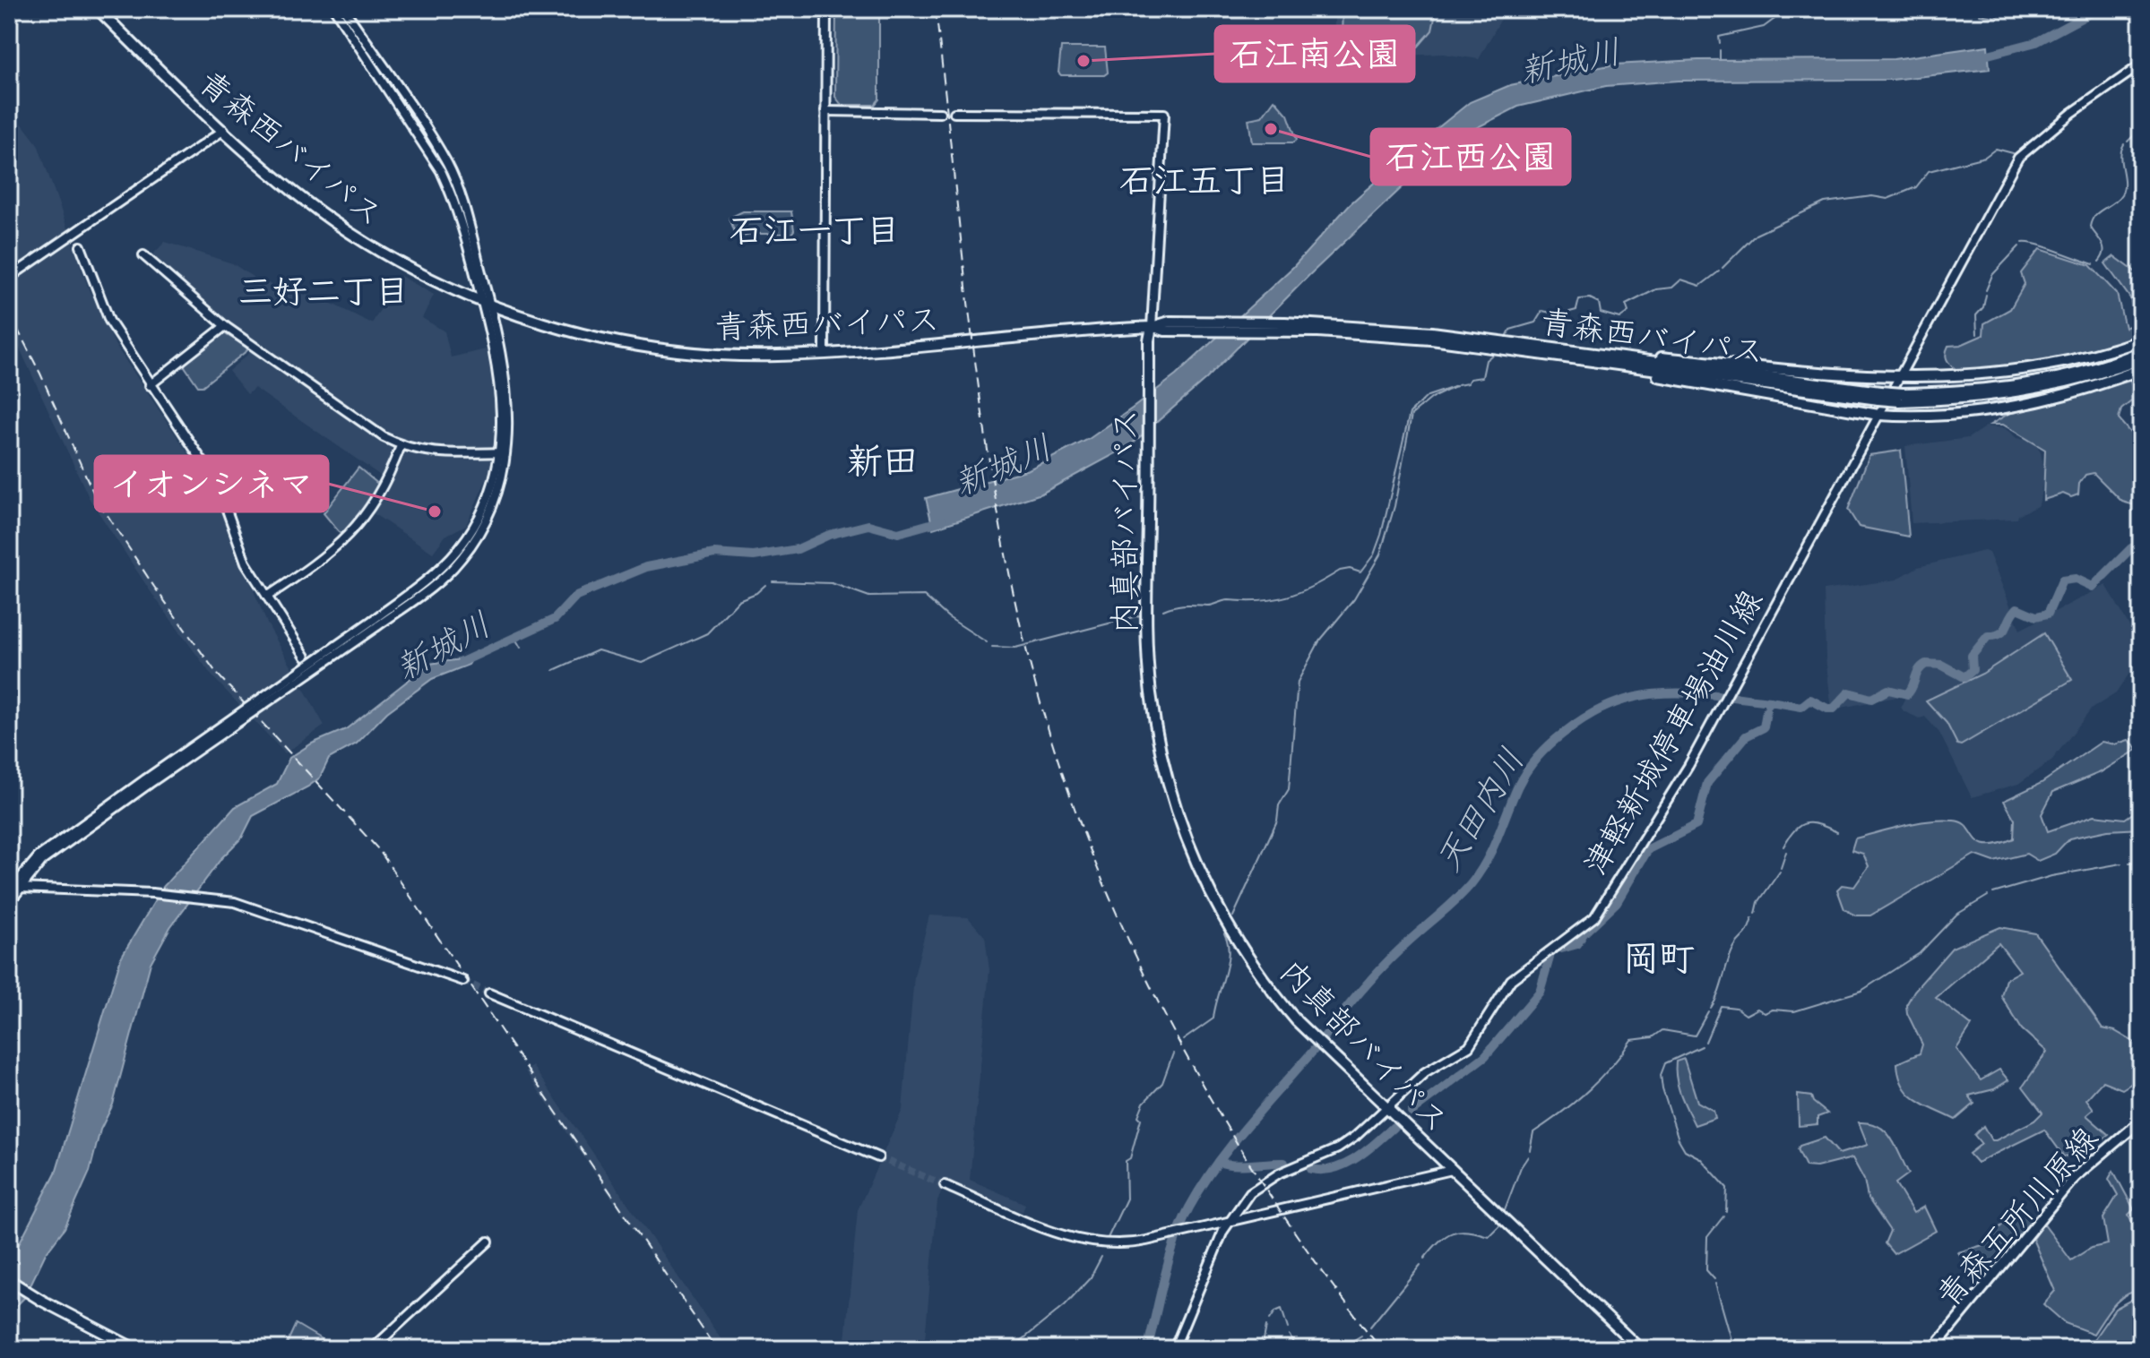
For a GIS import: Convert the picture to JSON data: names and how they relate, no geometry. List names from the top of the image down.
{
  "streets": {
    "highway": ["青森西バイパス", "内真部バイパス"],
    "main road": ["青森五所川原線"],
    "street": ["津軽新城停車場油川線"]
  },
  "crossings": [
    ["青森西バイパス", "内真部バイパス"],
    ["内真部バイパス", "津軽新城停車場油川線"]
  ],
  "districts": [
    "石江五丁目",
    "石江一丁目",
    "三好二丁目",
    "新田",
    "岡町"
  ],
  "water": ["新城川", "天田内川"],
  "places": ["石江南公園", "石江西公園", "イオンシネマ"]
}
